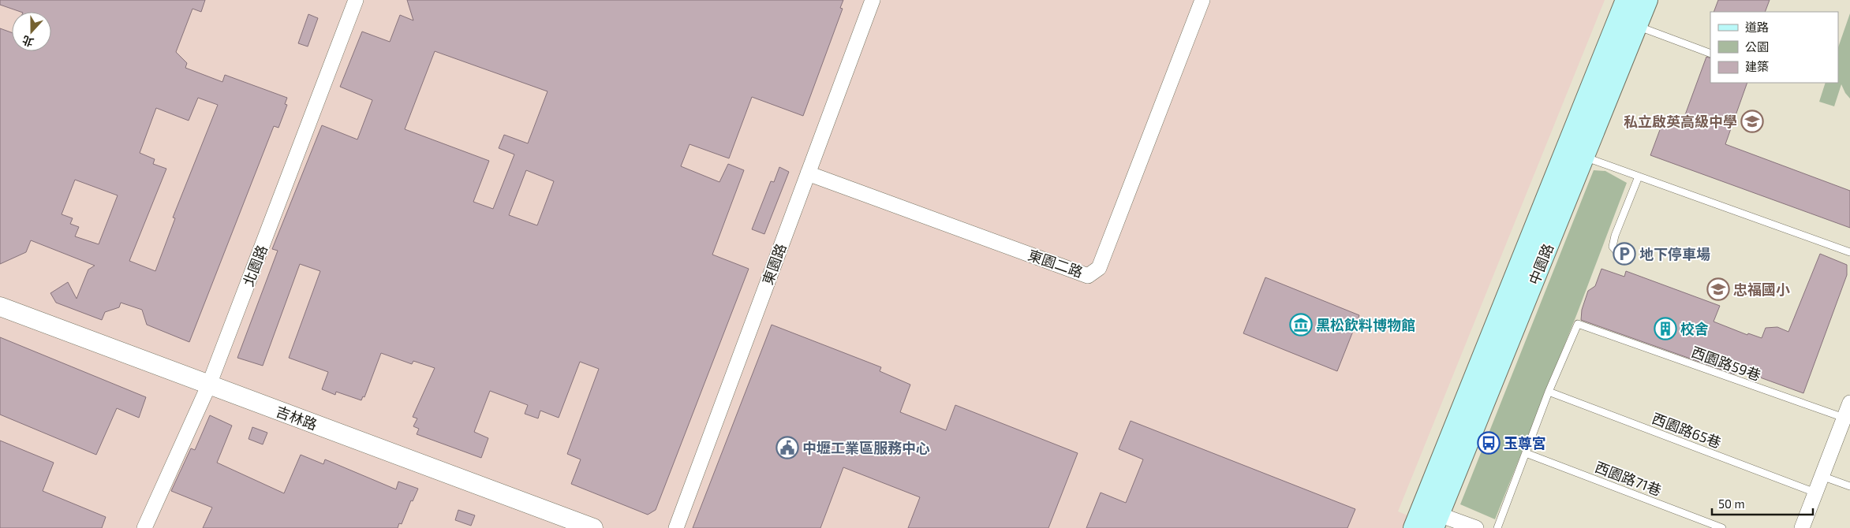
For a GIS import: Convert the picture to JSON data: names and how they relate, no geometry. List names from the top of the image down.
{
  "streets": {
    "main road": ["中園路"],
    "street": [
      "東園二路",
      "東園路",
      "北園路",
      "吉林路"
    ],
    "lane": ["西園路59巷", "西園路65巷", "西園路71巷"]
  },
  "crossings": [
    ["東園二路", "東園路"],
    ["北園路", "吉林路"],
    ["西園路59巷", "西園路65巷"]
  ],
  "places": {
    "school or university": ["私立啟英高級中學", "忠福國小"],
    "parking": ["地下停車場"],
    "museum": ["黑松飲料博物館"],
    "building": ["校舍"],
    "bus stop": ["玉尊宮"],
    "public building": ["中壢工業區服務中心"]
  },
  "legend": ["道路", "公園", "建築"],
  "scale_bar": "50 m",
  "north": "bottom"
}
